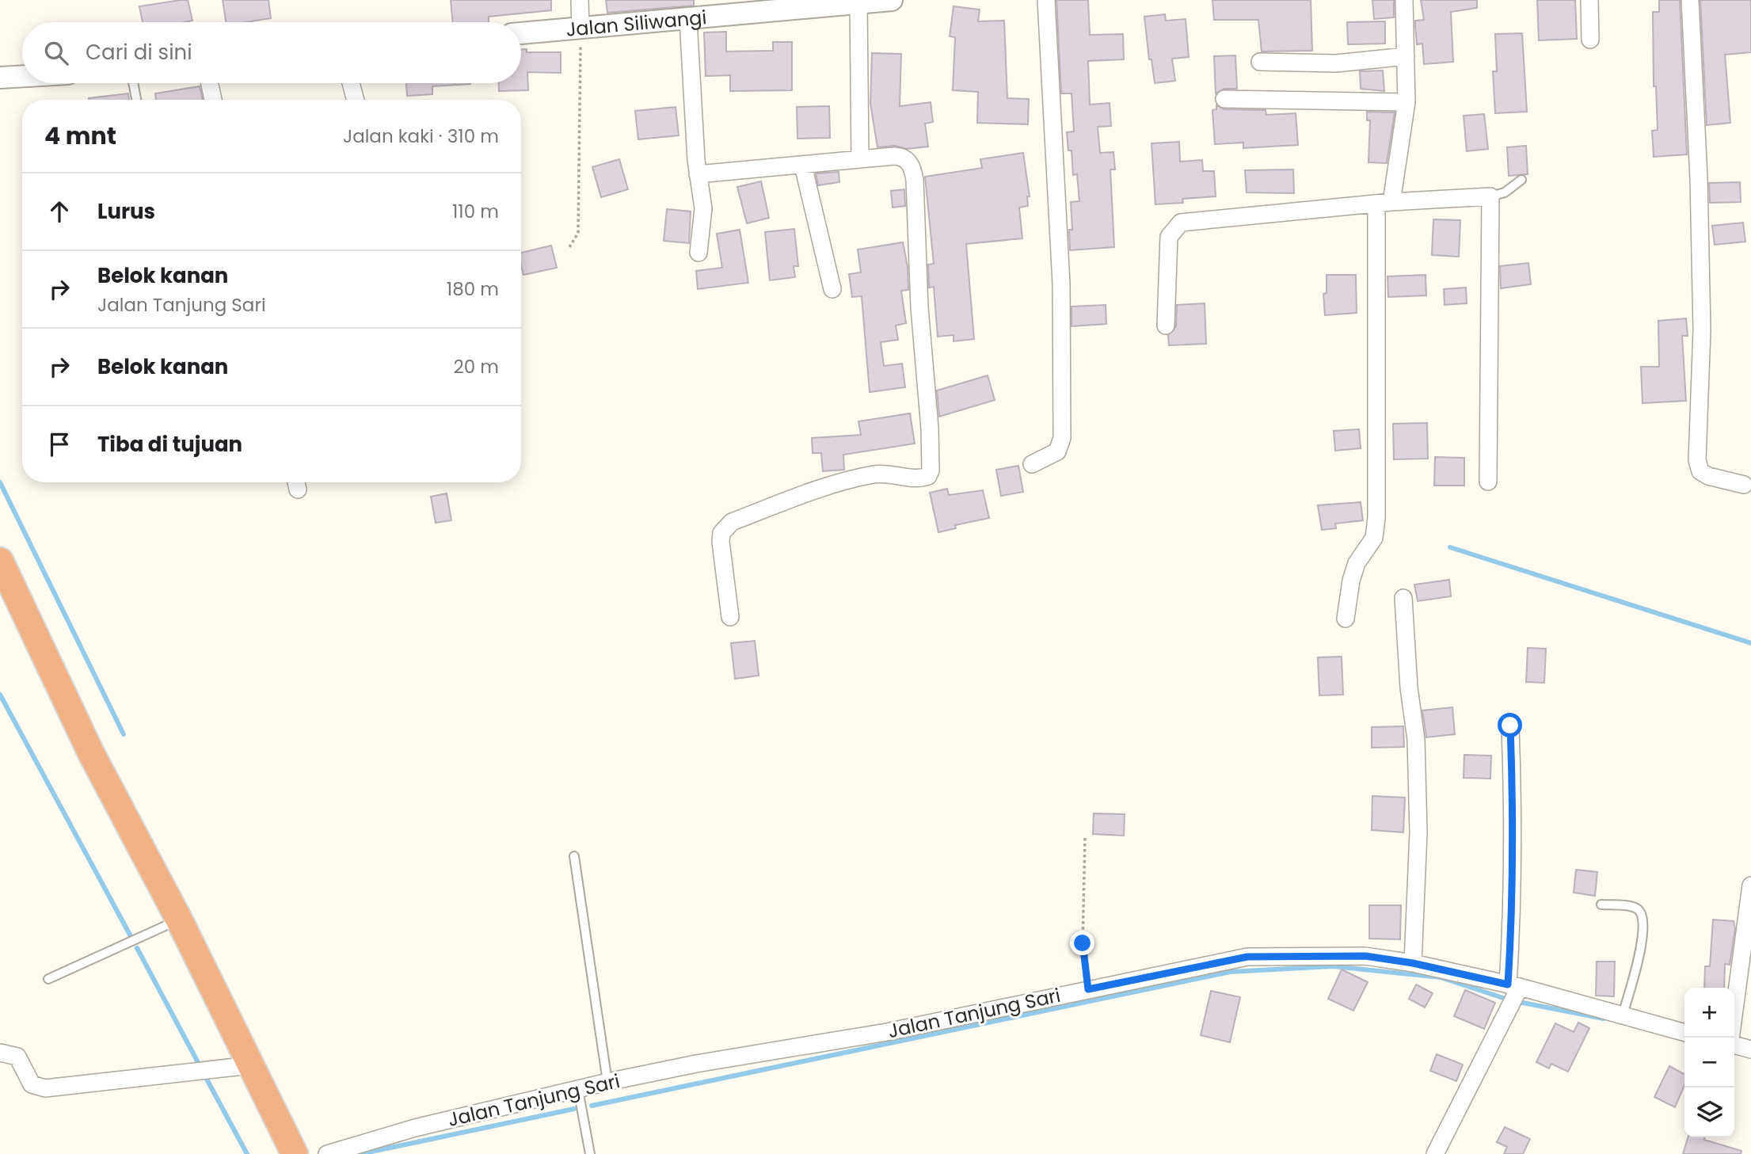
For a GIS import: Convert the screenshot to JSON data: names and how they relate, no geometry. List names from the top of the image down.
{
  "streets": {
    "street": ["Jalan Siliwangi", "Jalan Tanjung Sari"]
  },
  "page": {
    "search": "Cari di sini",
    "heading": ["4 mnt", "Jalan kaki · 310 m"],
    "list": [
      ["Lurus", "110 m"],
      ["Belok kanan", "Jalan Tanjung Sari", "180 m"],
      ["Belok kanan", "20 m"],
      "Tiba di tujuan"
    ],
    "map_buttons": ["+", "−"]
  }
}
